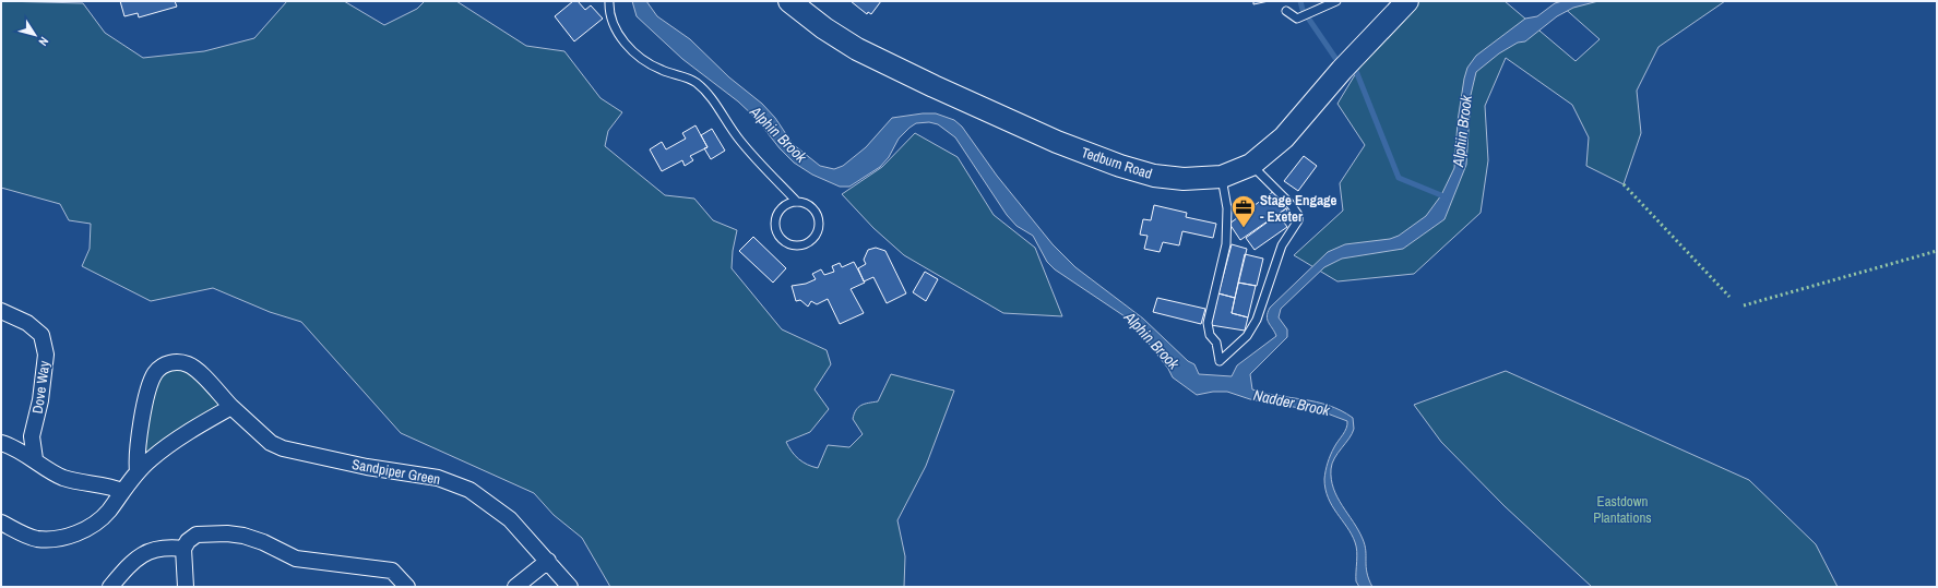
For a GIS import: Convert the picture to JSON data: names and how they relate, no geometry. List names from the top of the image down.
{
  "streets": {
    "street": ["Tedburn Road", "Dove Way", "Sandpiper Green"]
  },
  "water": ["Alphin Brook", "Nadder Brook"],
  "parks": ["Eastdown Plantations"],
  "places": {
    "office": ["Stage Engage - Exeter"]
  },
  "north": "bottom right"
}
